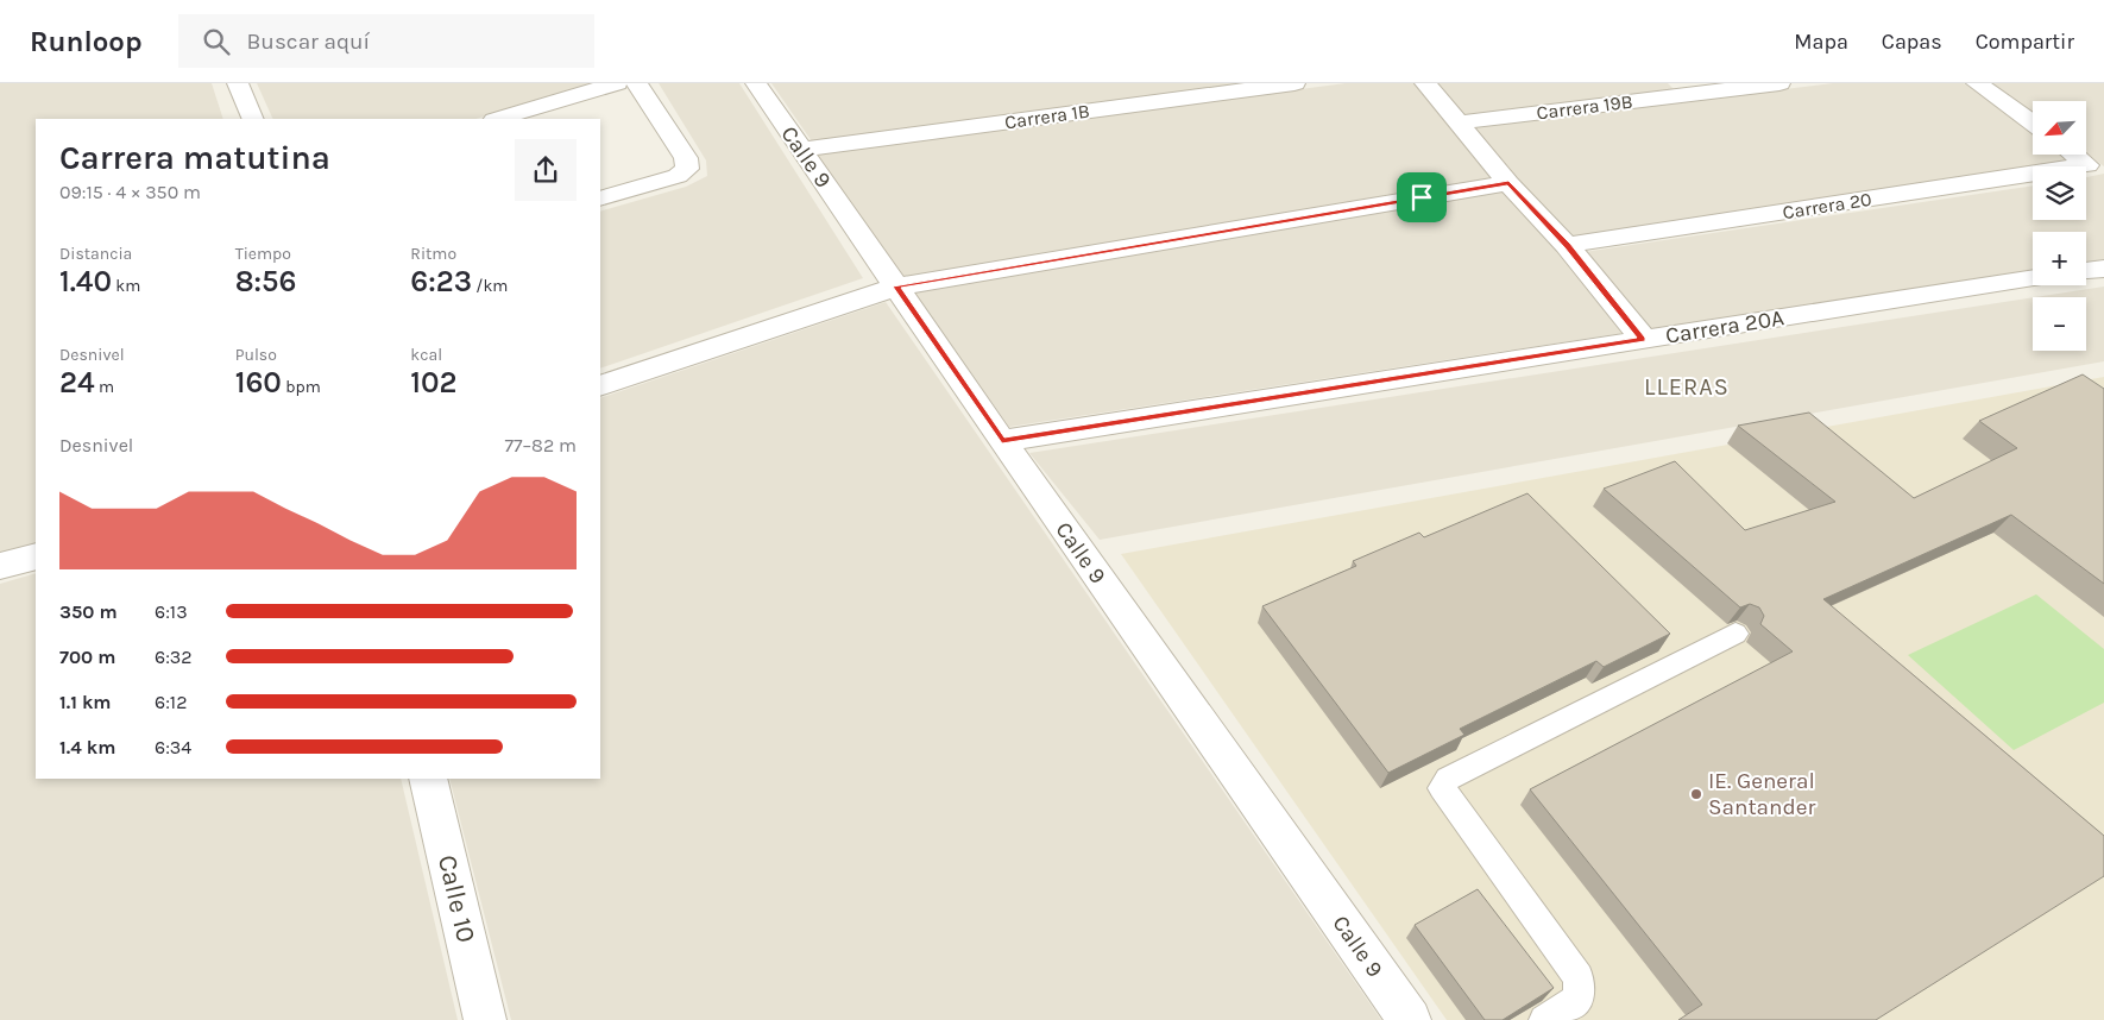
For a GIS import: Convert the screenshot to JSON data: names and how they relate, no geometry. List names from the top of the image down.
{
  "streets": {
    "street": [
      "Carrera 19B",
      "Carrera 1B",
      "Calle 9",
      "Carrera 20",
      "Carrera 20A",
      "Calle 10"
    ]
  },
  "crossings": [
    ["Carrera 1B", "Calle 9"],
    ["Calle 9", "Carrera 20A"]
  ],
  "districts": ["LLERAS"],
  "places": ["IE. General Santander"],
  "north": "bottom left",
  "page": {
    "header": "Runloop",
    "search": "Buscar aquí",
    "nav": ["Mapa", "Capas", "Compartir"],
    "map_buttons": ["+", "−"],
    "heading": ["Carrera matutina", "09:15 · 4 × 350 m"],
    "stats": [
      ["Distancia", "1.40 km"],
      ["Tiempo", "8:56"],
      ["Ritmo", "6:23 /km"],
      ["Desnivel", "24 m"],
      ["Pulso", "160 bpm"],
      ["kcal", "102"]
    ],
    "chart": ["Desnivel", "77–82 m"],
    "list": [
      {
        "name": "350 m",
        "note": "6:13"
      },
      {
        "name": "700 m",
        "note": "6:32"
      },
      {
        "name": "1.1 km",
        "note": "6:12"
      },
      {
        "name": "1.4 km",
        "note": "6:34"
      }
    ]
  }
}
